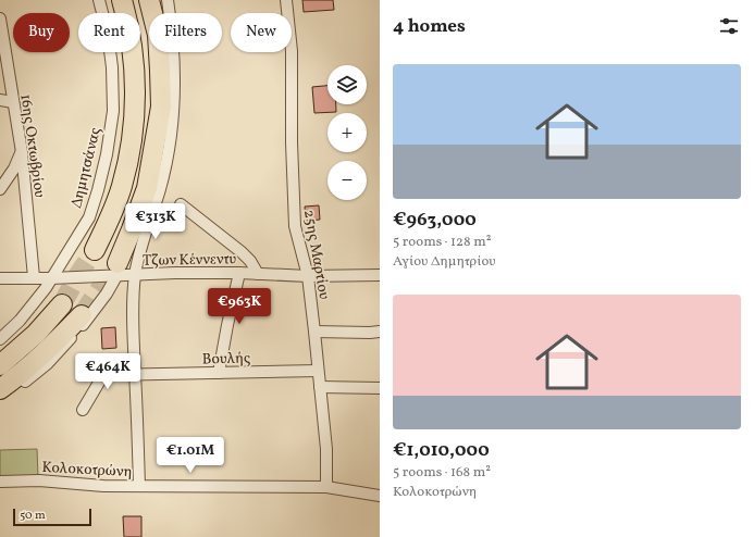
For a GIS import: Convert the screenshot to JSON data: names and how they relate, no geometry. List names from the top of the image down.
{
  "streets": {
    "street": [
      "16ης Οκτωβρίου",
      "Δημητσάνας",
      "25ης Μαρτίου",
      "Τζων Κέννεντυ",
      "Βουλής",
      "Κολοκοτρώνη"
    ]
  },
  "crossings": [
    ["16ης Οκτωβρίου", "Τζων Κέννεντυ"],
    ["Δημητσάνας", "Τζων Κέννεντυ"],
    ["25ης Μαρτίου", "Τζων Κέννεντυ"],
    ["25ης Μαρτίου", "Βουλής"],
    ["25ης Μαρτίου", "Κολοκοτρώνη"]
  ],
  "scale_bar": "50 m",
  "page": {
    "heading": "4 homes",
    "chip": [
      "Buy",
      "Rent",
      "Filters",
      "New"
    ],
    "list": [
      {
        "name": "€963,000",
        "note": "5 rooms · 128 m² · Αγίου Δημητρίου"
      },
      {
        "name": "€1,010,000",
        "note": "5 rooms · 168 m² · Κολοκοτρώνη"
      }
    ],
    "map_buttons": ["+", "−"],
    "price": [
      "€313K",
      "€963K",
      "€464K",
      "€1.01M"
    ],
    "scale": "50 m"
  }
}
